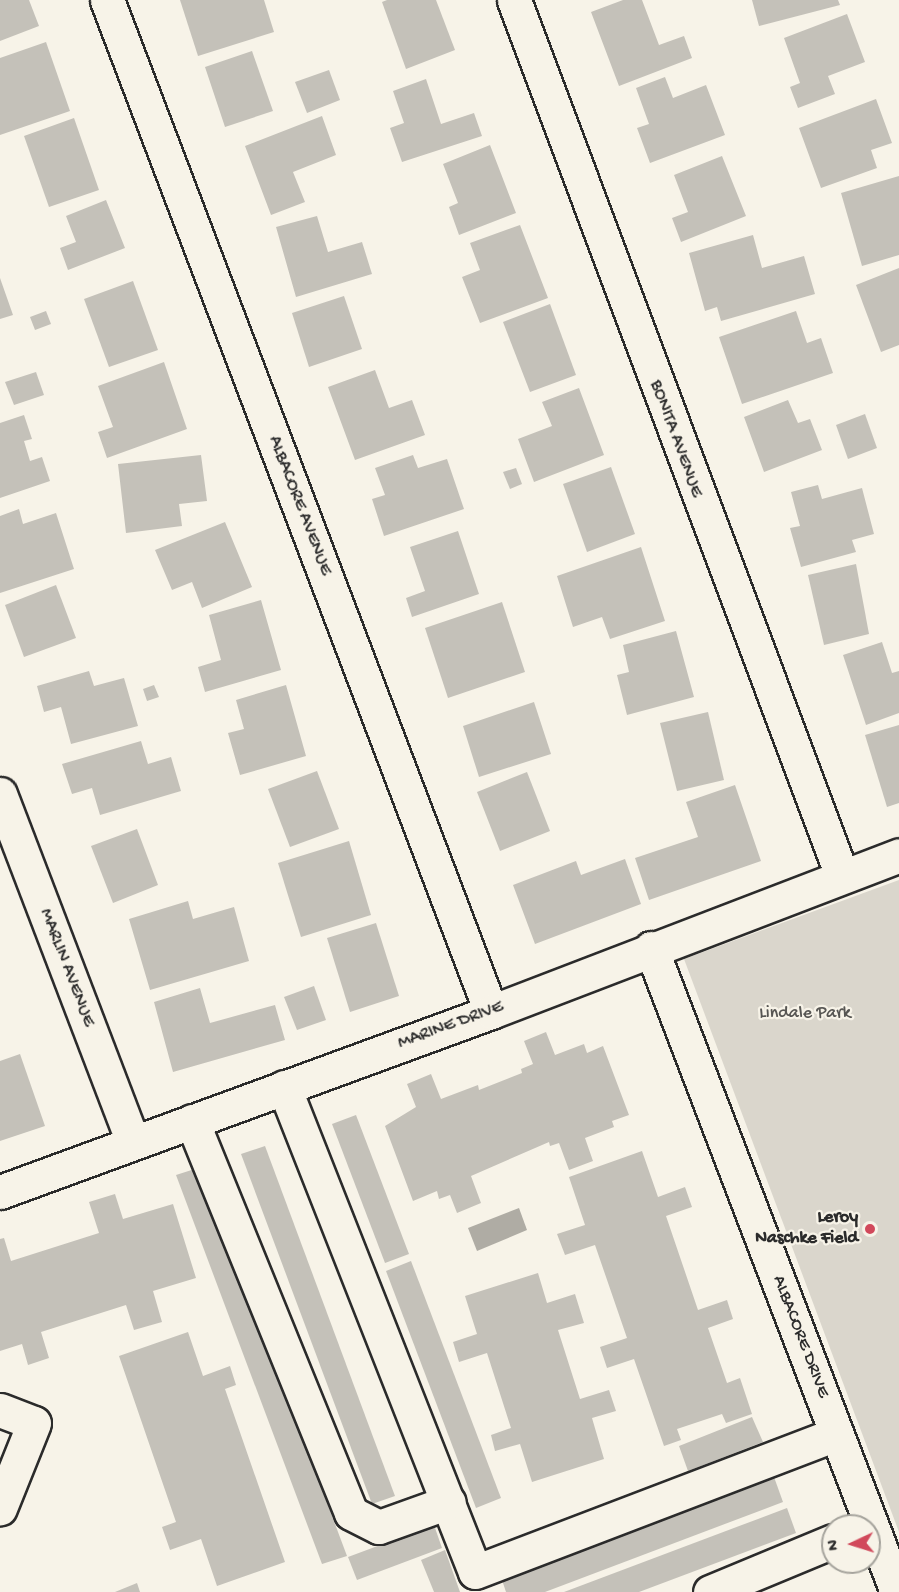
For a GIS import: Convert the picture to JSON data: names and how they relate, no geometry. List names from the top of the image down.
{
  "streets": {
    "street": [
      "BONITA AVENUE",
      "ALBACORE AVENUE",
      "MARLIN AVENUE",
      "MARINE DRIVE",
      "ALBACORE DRIVE"
    ]
  },
  "crossings": [
    ["BONITA AVENUE", "MARINE DRIVE"],
    ["ALBACORE AVENUE", "MARINE DRIVE"],
    ["MARLIN AVENUE", "MARINE DRIVE"],
    ["MARINE DRIVE", "ALBACORE DRIVE"]
  ],
  "parks": ["Lindale Park"],
  "places": ["Leroy Naschke Field"],
  "north": "left"
}
